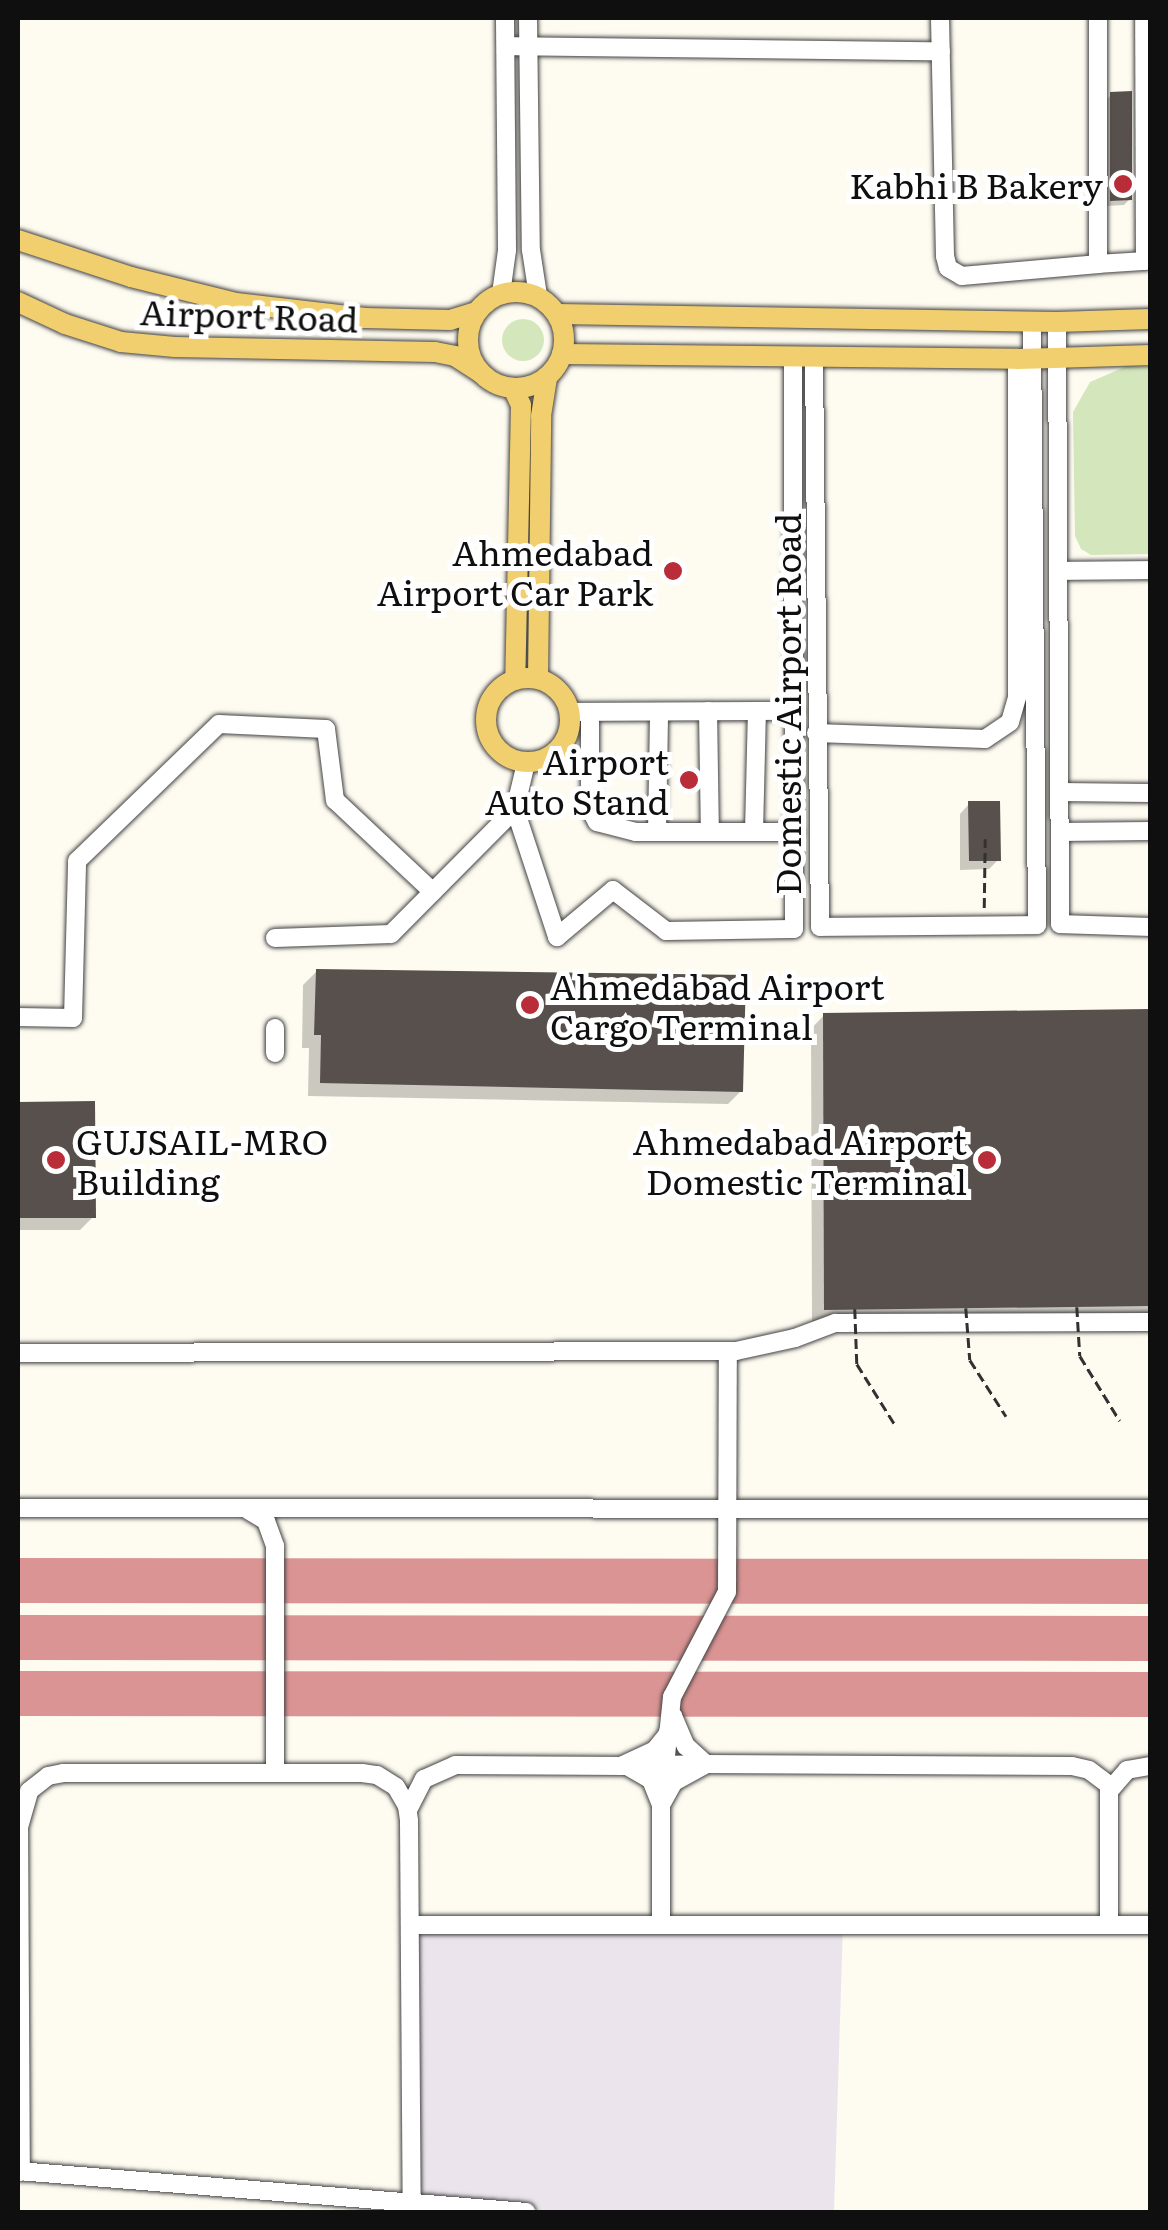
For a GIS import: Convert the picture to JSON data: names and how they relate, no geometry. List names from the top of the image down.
{
  "streets": {
    "main road": ["Airport Road"],
    "street": ["Domestic Airport Road"]
  },
  "places": [
    "Kabhi B Bakery",
    "Ahmedabad Airport Car Park",
    "Airport Auto Stand",
    "Ahmedabad Airport Cargo Terminal",
    "GUJSAIL-MRO Building",
    "Ahmedabad Airport Domestic Terminal"
  ]
}
